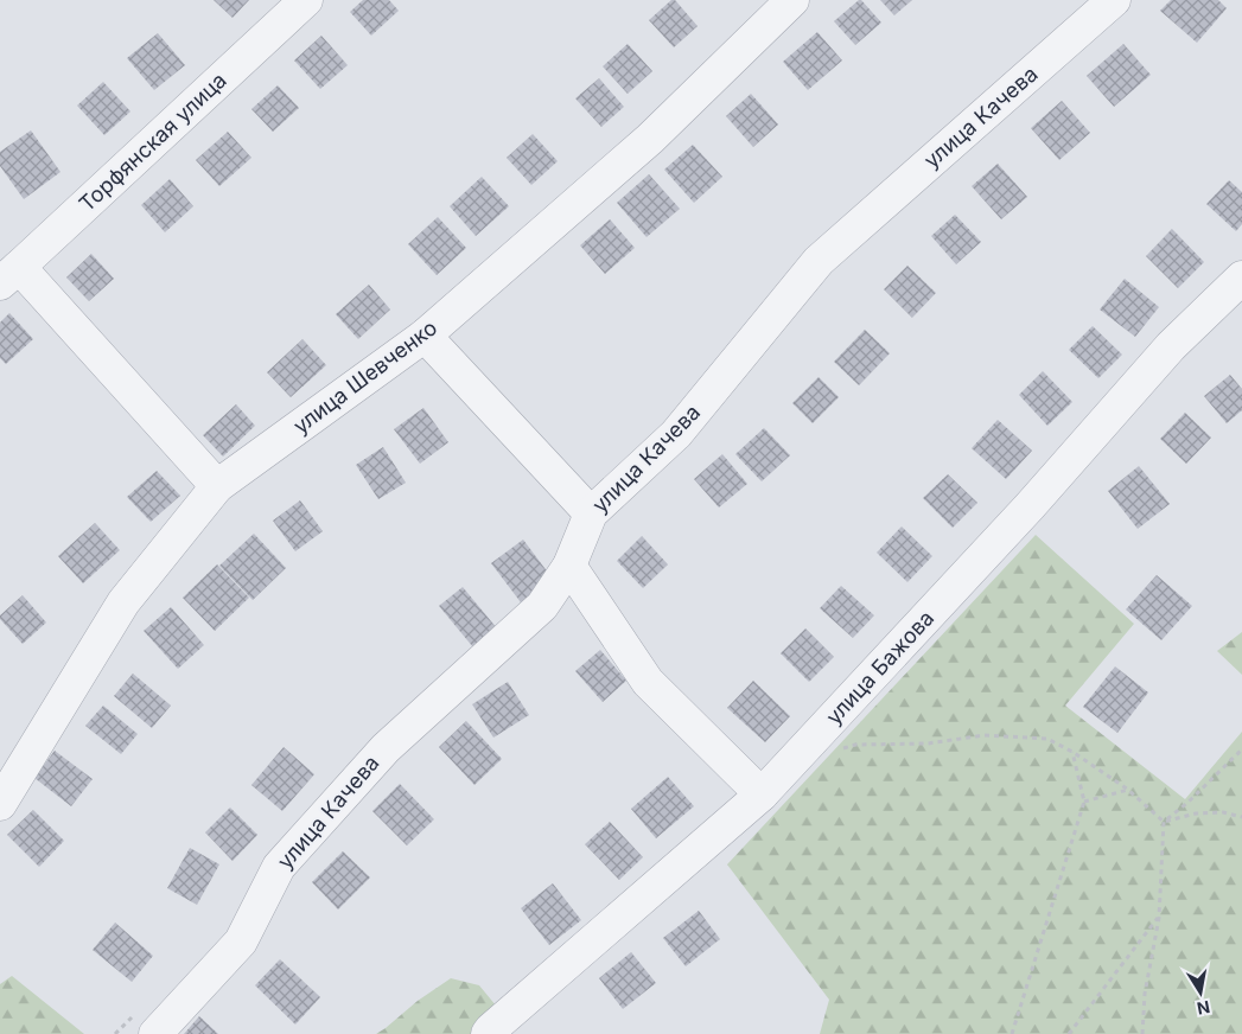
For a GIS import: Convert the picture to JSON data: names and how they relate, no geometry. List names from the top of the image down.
{
  "streets": {
    "street": [
      "улица Качева",
      "Торфянская улица",
      "улица Шевченко",
      "улица Бажова"
    ]
  },
  "north": "bottom"
}
